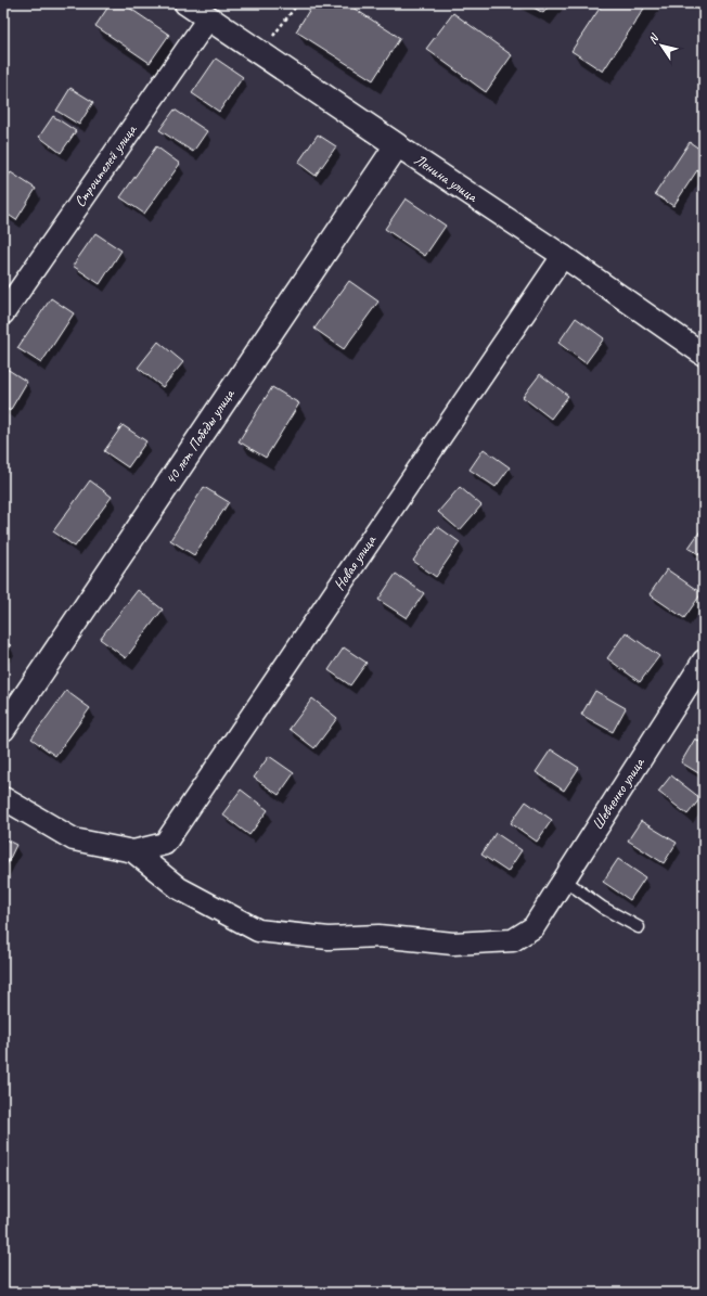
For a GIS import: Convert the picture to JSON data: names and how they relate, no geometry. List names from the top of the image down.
{
  "streets": {
    "street": [
      "Строителей улица",
      "Ленина улица",
      "40 лет Победы улица",
      "Новая улица",
      "Шевченко улица"
    ]
  },
  "crossings": [
    ["Строителей улица", "Ленина улица"],
    ["Ленина улица", "40 лет Победы улица"],
    ["Ленина улица", "Новая улица"],
    ["Новая улица", "Шевченко улица"]
  ],
  "north": "top left"
}
